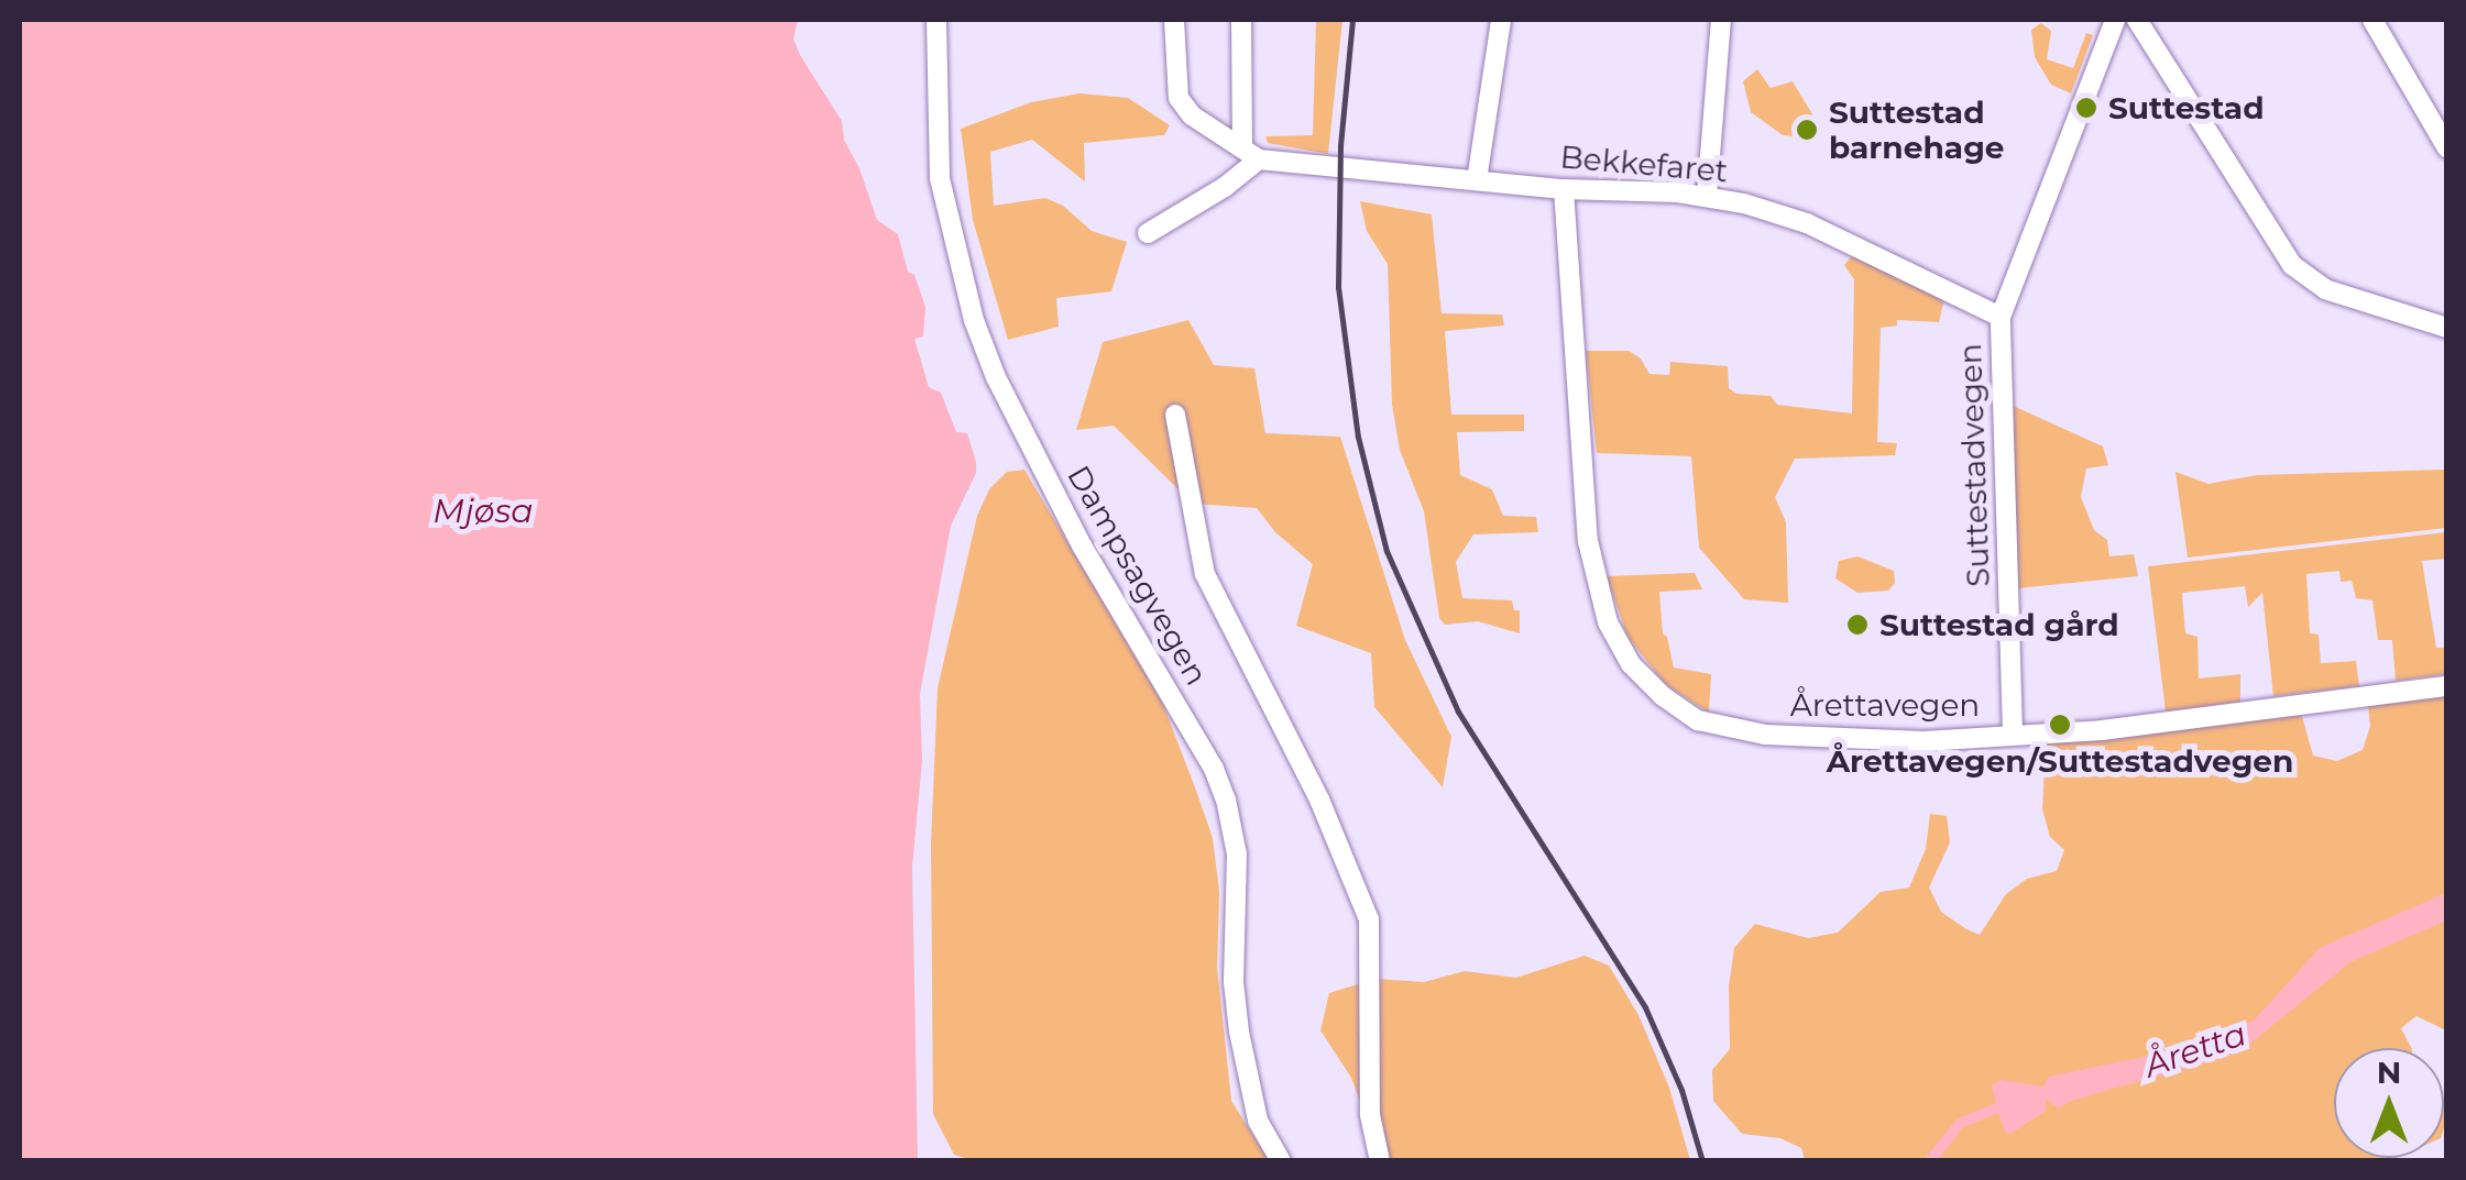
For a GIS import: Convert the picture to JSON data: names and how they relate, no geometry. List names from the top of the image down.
{
  "streets": {
    "street": [
      "Bekkefaret",
      "Suttestadvegen",
      "Dampsagvegen",
      "Årettavegen"
    ]
  },
  "crossings": [
    ["Bekkefaret", "Suttestadvegen"],
    ["Bekkefaret", "Årettavegen"],
    ["Suttestadvegen", "Årettavegen"]
  ],
  "water": ["Mjøsa", "Åretta"],
  "places": [
    "Suttestad",
    "Suttestad barnehage",
    "Suttestad gård",
    "Årettavegen/Suttestadvegen"
  ],
  "north": "top"
}
